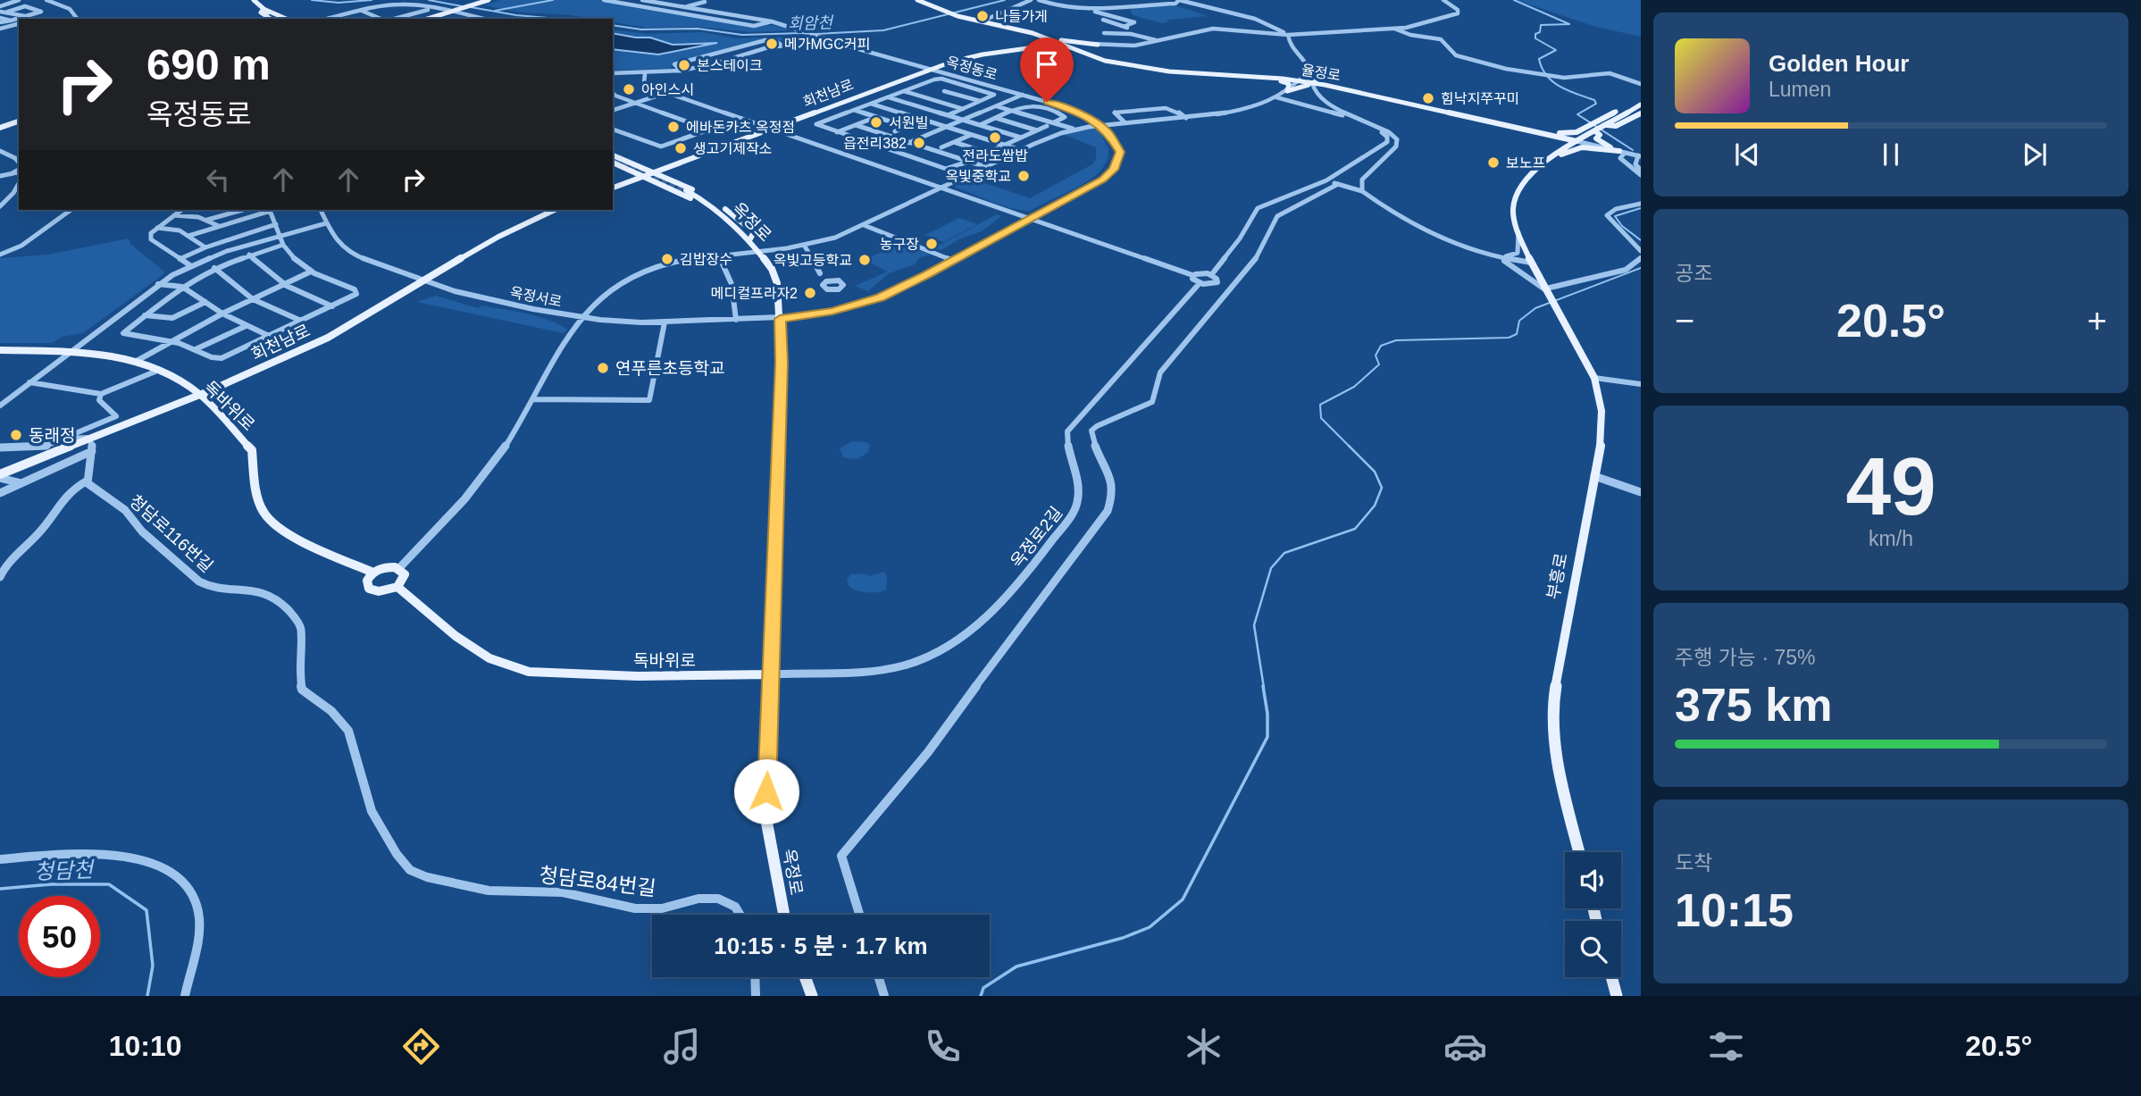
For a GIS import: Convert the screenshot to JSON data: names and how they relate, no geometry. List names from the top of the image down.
{
  "streets": {
    "main road": [
      "율정로",
      "회천남로",
      "옥정로",
      "독바위로",
      "부흥로"
    ],
    "street": [
      "옥정동로",
      "옥정서로",
      "청담로116번길",
      "옥정로2길",
      "청담로84번길"
    ]
  },
  "crossings": [
    ["옥정동로", "회천남로"],
    ["옥정동로", "옥정로"],
    ["옥정동로", "옥정서로"],
    ["율정로", "회천남로"],
    ["회천남로", "옥정로"],
    ["회천남로", "옥정서로"],
    ["회천남로", "독바위로"],
    ["옥정로", "옥정서로"],
    ["옥정로", "독바위로"],
    ["옥정로", "옥정로2길"],
    ["독바위로", "옥정로2길"],
    ["청담로116번길", "청담로84번길"]
  ],
  "water": ["회암천", "청담천"],
  "places": [
    "나들가게",
    "메가MGC커피",
    "본스테이크",
    "아인스시",
    "힘낙지쭈꾸미",
    "서원빌",
    "에바돈카츠 옥정점",
    "전라도쌈밥",
    "읍전리382",
    "생고기제작소",
    "보노프",
    "옥빛중학교",
    "농구장",
    "김밥장수",
    "옥빛고등학교",
    "메디컬프라자2",
    "연푸른초등학교",
    "동래정"
  ],
  "page": {
    "turn": ["690 m", "옥정동로"],
    "song": ["Golden Hour", "Lumen"],
    "tile": [
      "공조",
      ["49", "km/h"],
      ["주행 가능 · 75%", "375 km"],
      ["도착", "10:15"]
    ],
    "heat": ["−", "20.5°", "+"],
    "limit": "50",
    "trip": "10:15 · 5 분 · 1.7 km",
    "tabs": ["10:10", "20.5°"]
  }
}
